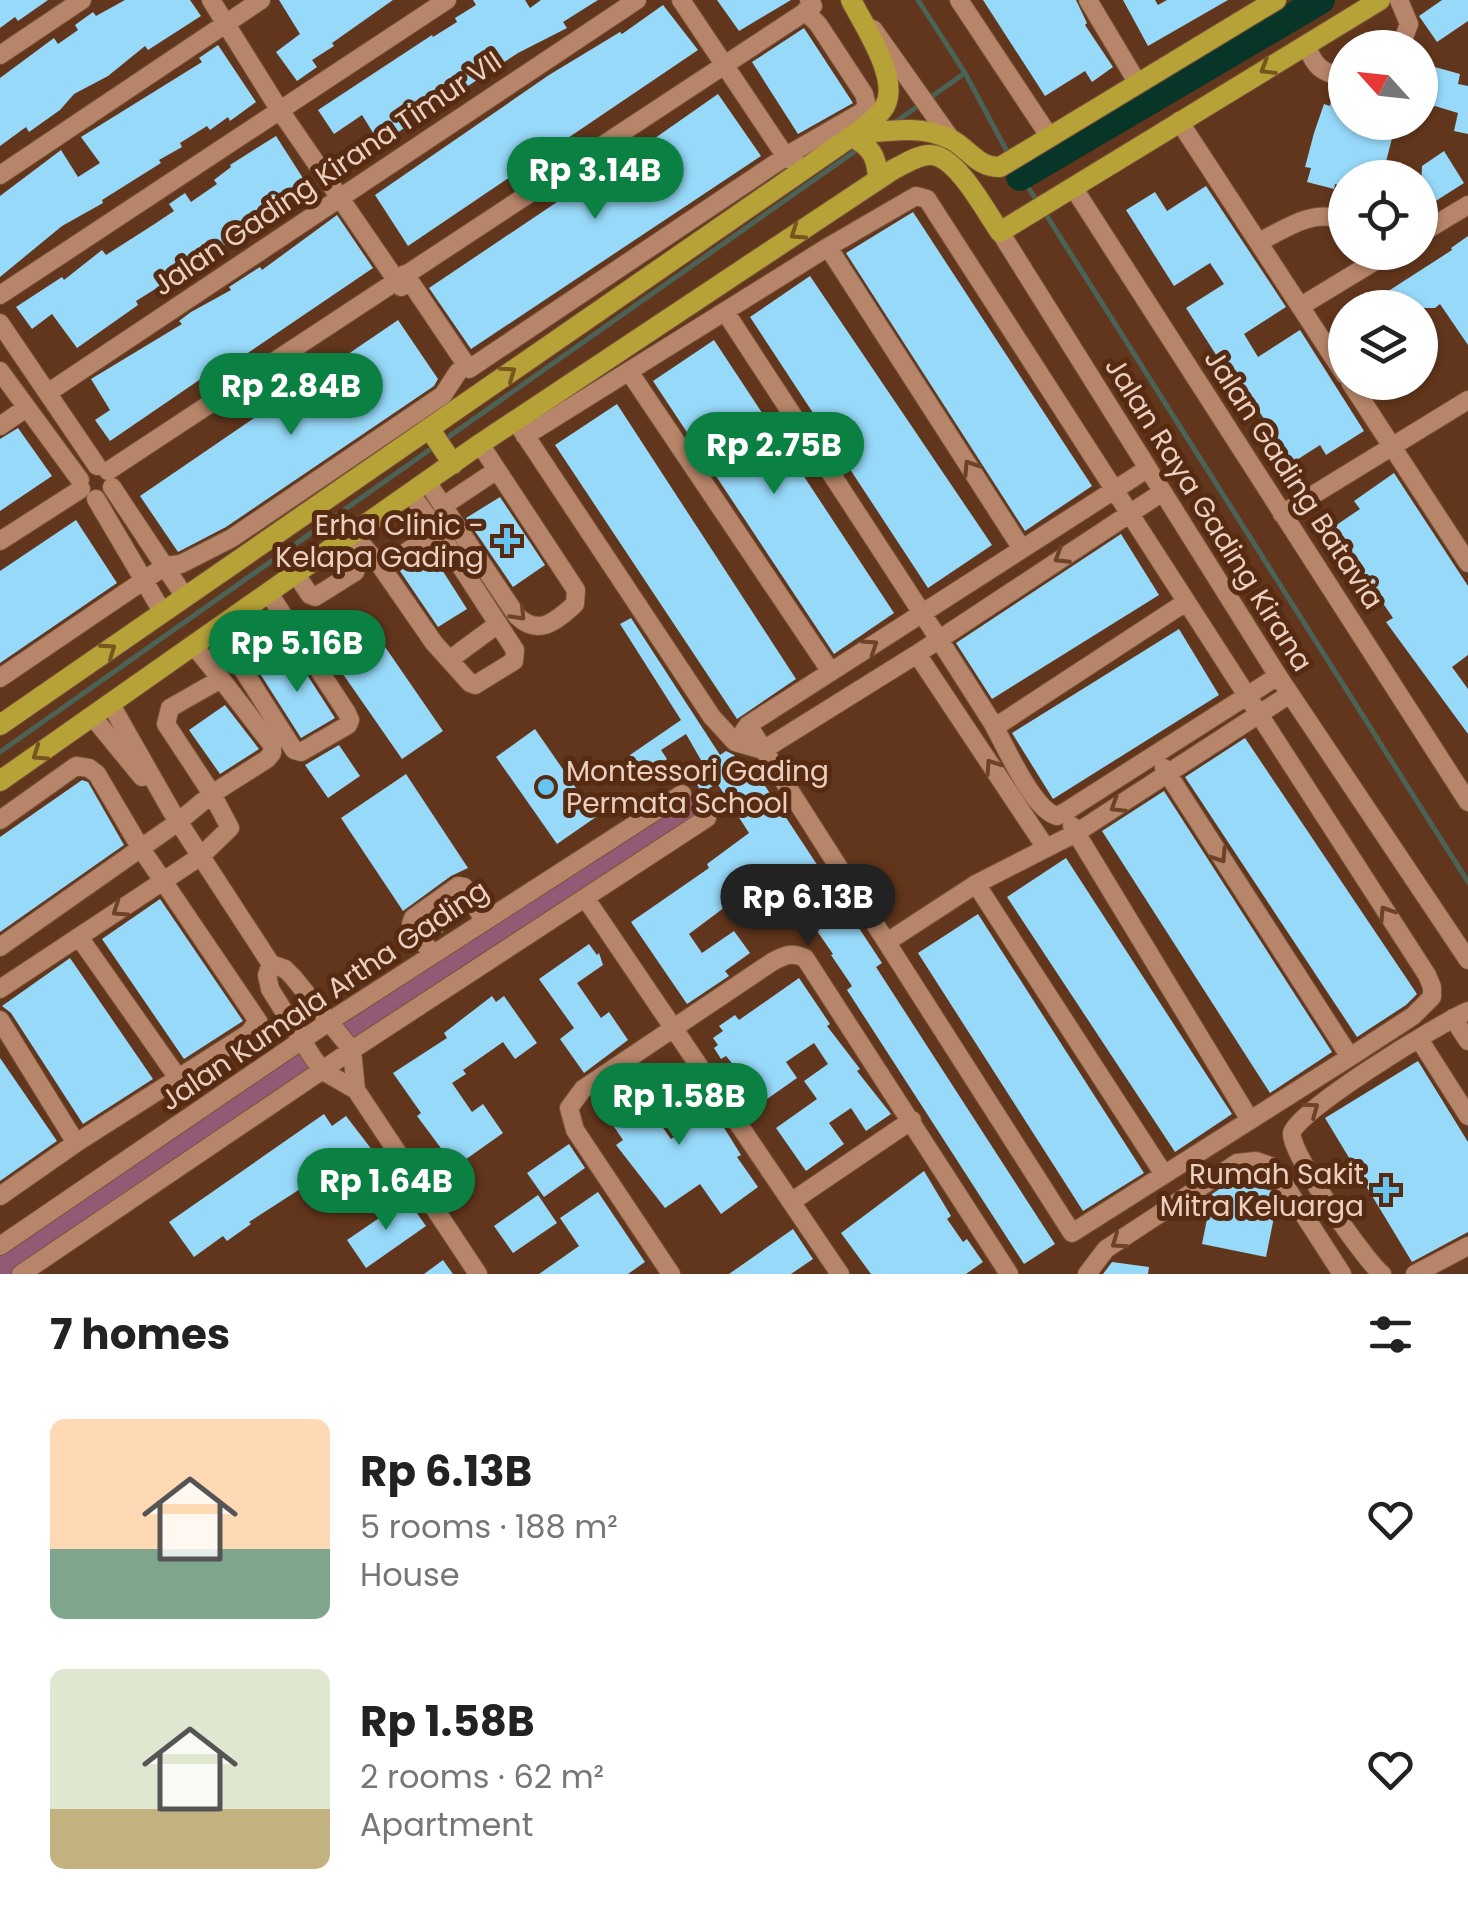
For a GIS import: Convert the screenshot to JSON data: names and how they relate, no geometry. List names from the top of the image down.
{
  "streets": {
    "main road": ["Jalan Raya Gading Kirana"],
    "street": ["Jalan Gading Kirana Timur VII", "Jalan Gading Batavia", "Jalan Kumala Artha Gading"]
  },
  "places": {
    "health": ["Erha Clinic - Kelapa Gading", "Rumah Sakit Mitra Keluarga"],
    "other": ["Montessori Gading Permata School"]
  },
  "north": "top left",
  "page": {
    "price": [
      "Rp 3.14B",
      "Rp 2.84B",
      "Rp 2.75B",
      "Rp 5.16B",
      "Rp 6.13B",
      "Rp 1.58B",
      "Rp 1.64B"
    ],
    "heading": "7 homes",
    "list": [
      {
        "name": "Rp 6.13B",
        "note": "5 rooms · 188 m² · House"
      },
      {
        "name": "Rp 1.58B",
        "note": "2 rooms · 62 m² · Apartment"
      }
    ]
  }
}
